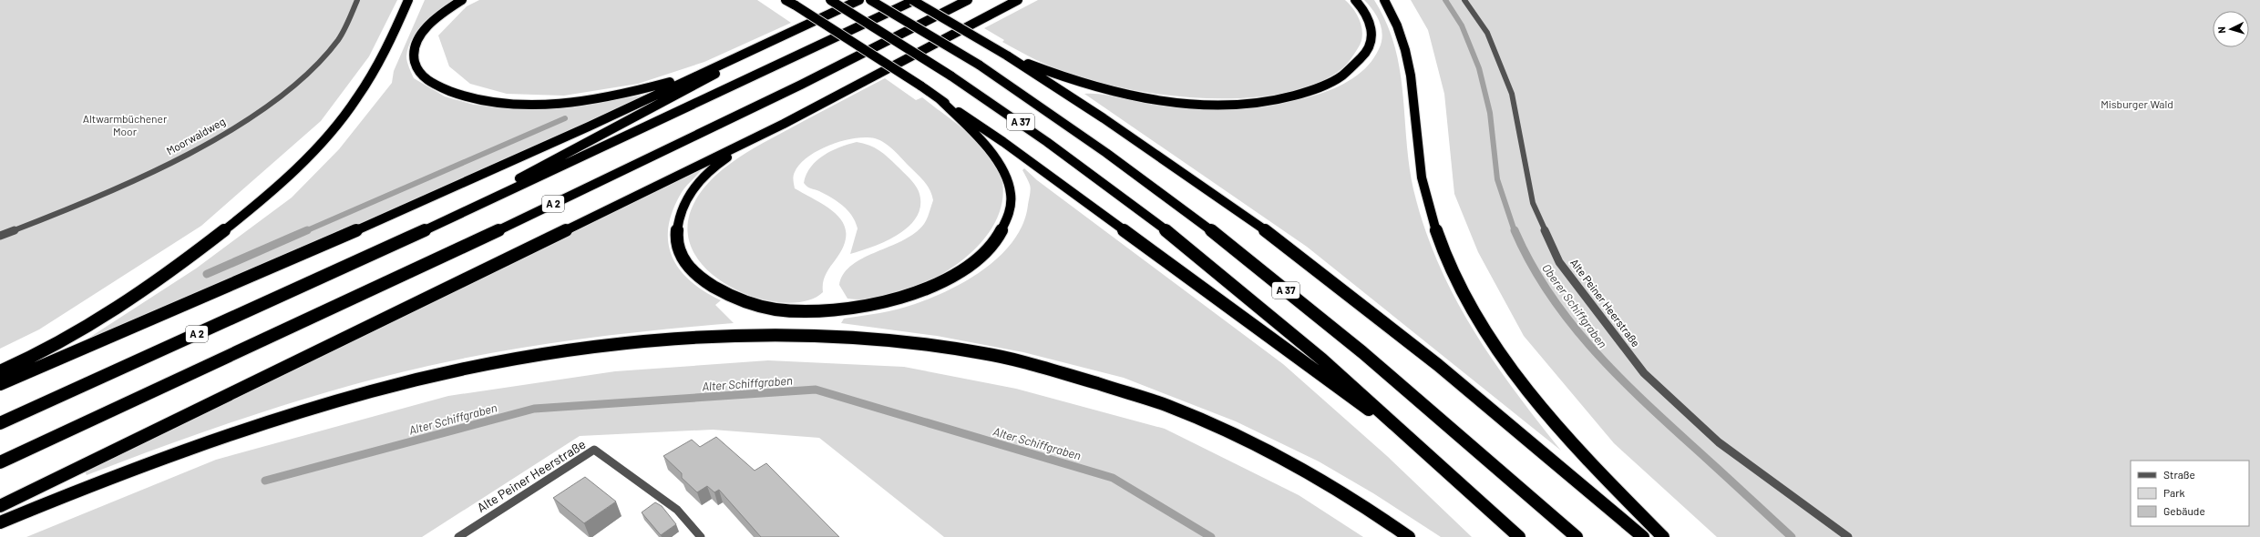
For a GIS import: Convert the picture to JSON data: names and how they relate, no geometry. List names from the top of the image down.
{
  "streets": {
    "highway": ["A 37", "A 2"],
    "street": ["Moorwaldweg", "Alte Peiner Heerstraße"]
  },
  "water": ["Oberer Schiffgraben", "Alter Schiffgraben"],
  "parks": ["Misburger Wald", "Altwarmbüchener Moor"],
  "legend": ["Straße", "Park", "Gebäude"],
  "north": "left"
}
